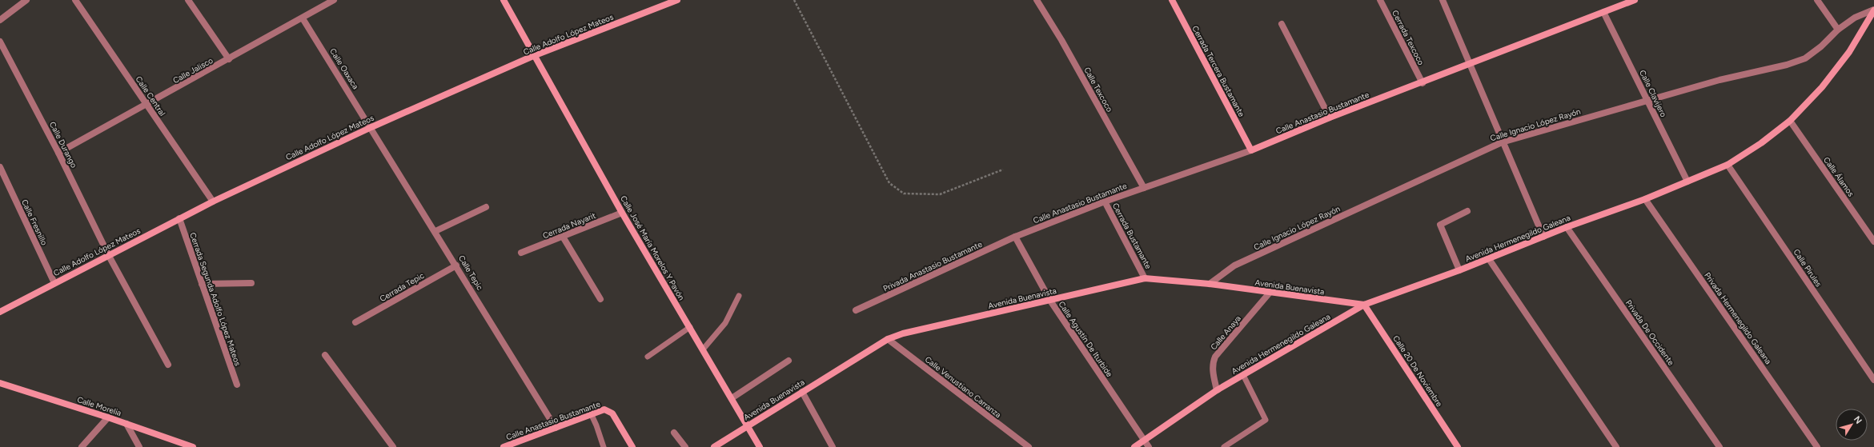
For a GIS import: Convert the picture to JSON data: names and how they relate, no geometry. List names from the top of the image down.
{
  "streets": {
    "main road": [
      "Calle Adolfo López Mateos",
      "Cerrada Tercera Bustamante",
      "Calle Anastasio Bustamante",
      "Avenida Hermenegildo Galeana",
      "Calle José María Morelos Y Pavón",
      "Avenida Buenavista",
      "Calle 20 De Noviembre",
      "Calle Morelia"
    ],
    "street": [
      "Cerrada Texcoco",
      "Calle Oaxaca",
      "Calle Jalisco",
      "Calle Texcoco",
      "Calle Clavijero",
      "Calle Central",
      "Calle Ignacio López Rayón",
      "Calle Durango",
      "Calle Álamos",
      "Calle Fresnillo",
      "Cerrada Nayarit",
      "Cerrada Bustamante",
      "Privada Anastasio Bustamante",
      "Calle Pirules",
      "Calle Tepic",
      "Cerrada Tepic",
      "Cerrada Segunda Adolfo López Mateos",
      "Privada Hermenegildo Galeana",
      "Calle Anaya",
      "Privada De Occidente",
      "Calle Agustín De Iturbide",
      "Calle Venustiano Carranza"
    ]
  },
  "crossings": [
    ["Calle Adolfo López Mateos", "Calle Oaxaca"],
    ["Calle Adolfo López Mateos", "Calle Central"],
    ["Calle Adolfo López Mateos", "Calle Durango"],
    ["Calle Adolfo López Mateos", "Calle Fresnillo"],
    ["Calle Adolfo López Mateos", "Calle José María Morelos Y Pavón"],
    ["Calle Adolfo López Mateos", "Calle Tepic"],
    ["Calle Adolfo López Mateos", "Cerrada Segunda Adolfo López Mateos"],
    ["Cerrada Texcoco", "Calle Anastasio Bustamante"],
    ["Calle Oaxaca", "Calle Jalisco"],
    ["Calle Oaxaca", "Calle Tepic"],
    ["Calle Jalisco", "Calle Central"],
    ["Calle Jalisco", "Calle Durango"],
    ["Cerrada Tercera Bustamante", "Calle Anastasio Bustamante"],
    ["Calle Texcoco", "Calle Anastasio Bustamante"],
    ["Calle Clavijero", "Calle Anastasio Bustamante"],
    ["Calle Clavijero", "Calle Ignacio López Rayón"],
    ["Calle Clavijero", "Avenida Hermenegildo Galeana"],
    ["Calle Anastasio Bustamante", "Cerrada Bustamante"],
    ["Calle Anastasio Bustamante", "Privada Anastasio Bustamante"],
    ["Calle Anastasio Bustamante", "Calle Tepic"],
    ["Calle Anastasio Bustamante", "Calle Agustín De Iturbide"],
    ["Calle Ignacio López Rayón", "Avenida Hermenegildo Galeana"],
    ["Calle Ignacio López Rayón", "Avenida Buenavista"],
    ["Calle Álamos", "Avenida Hermenegildo Galeana"],
    ["Cerrada Nayarit", "Calle José María Morelos Y Pavón"],
    ["Cerrada Bustamante", "Avenida Buenavista"],
    ["Avenida Hermenegildo Galeana", "Calle Pirules"],
    ["Avenida Hermenegildo Galeana", "Avenida Buenavista"],
    ["Avenida Hermenegildo Galeana", "Privada Hermenegildo Galeana"],
    ["Avenida Hermenegildo Galeana", "Calle Anaya"],
    ["Avenida Hermenegildo Galeana", "Privada De Occidente"],
    ["Avenida Hermenegildo Galeana", "Calle Agustín De Iturbide"],
    ["Avenida Hermenegildo Galeana", "Calle 20 De Noviembre"],
    ["Calle José María Morelos Y Pavón", "Avenida Buenavista"],
    ["Privada Anastasio Bustamante", "Calle Agustín De Iturbide"],
    ["Calle Tepic", "Cerrada Tepic"],
    ["Avenida Buenavista", "Calle Anaya"],
    ["Avenida Buenavista", "Calle Agustín De Iturbide"],
    ["Avenida Buenavista", "Calle 20 De Noviembre"],
    ["Avenida Buenavista", "Calle Venustiano Carranza"]
  ],
  "north": "top right"
}
